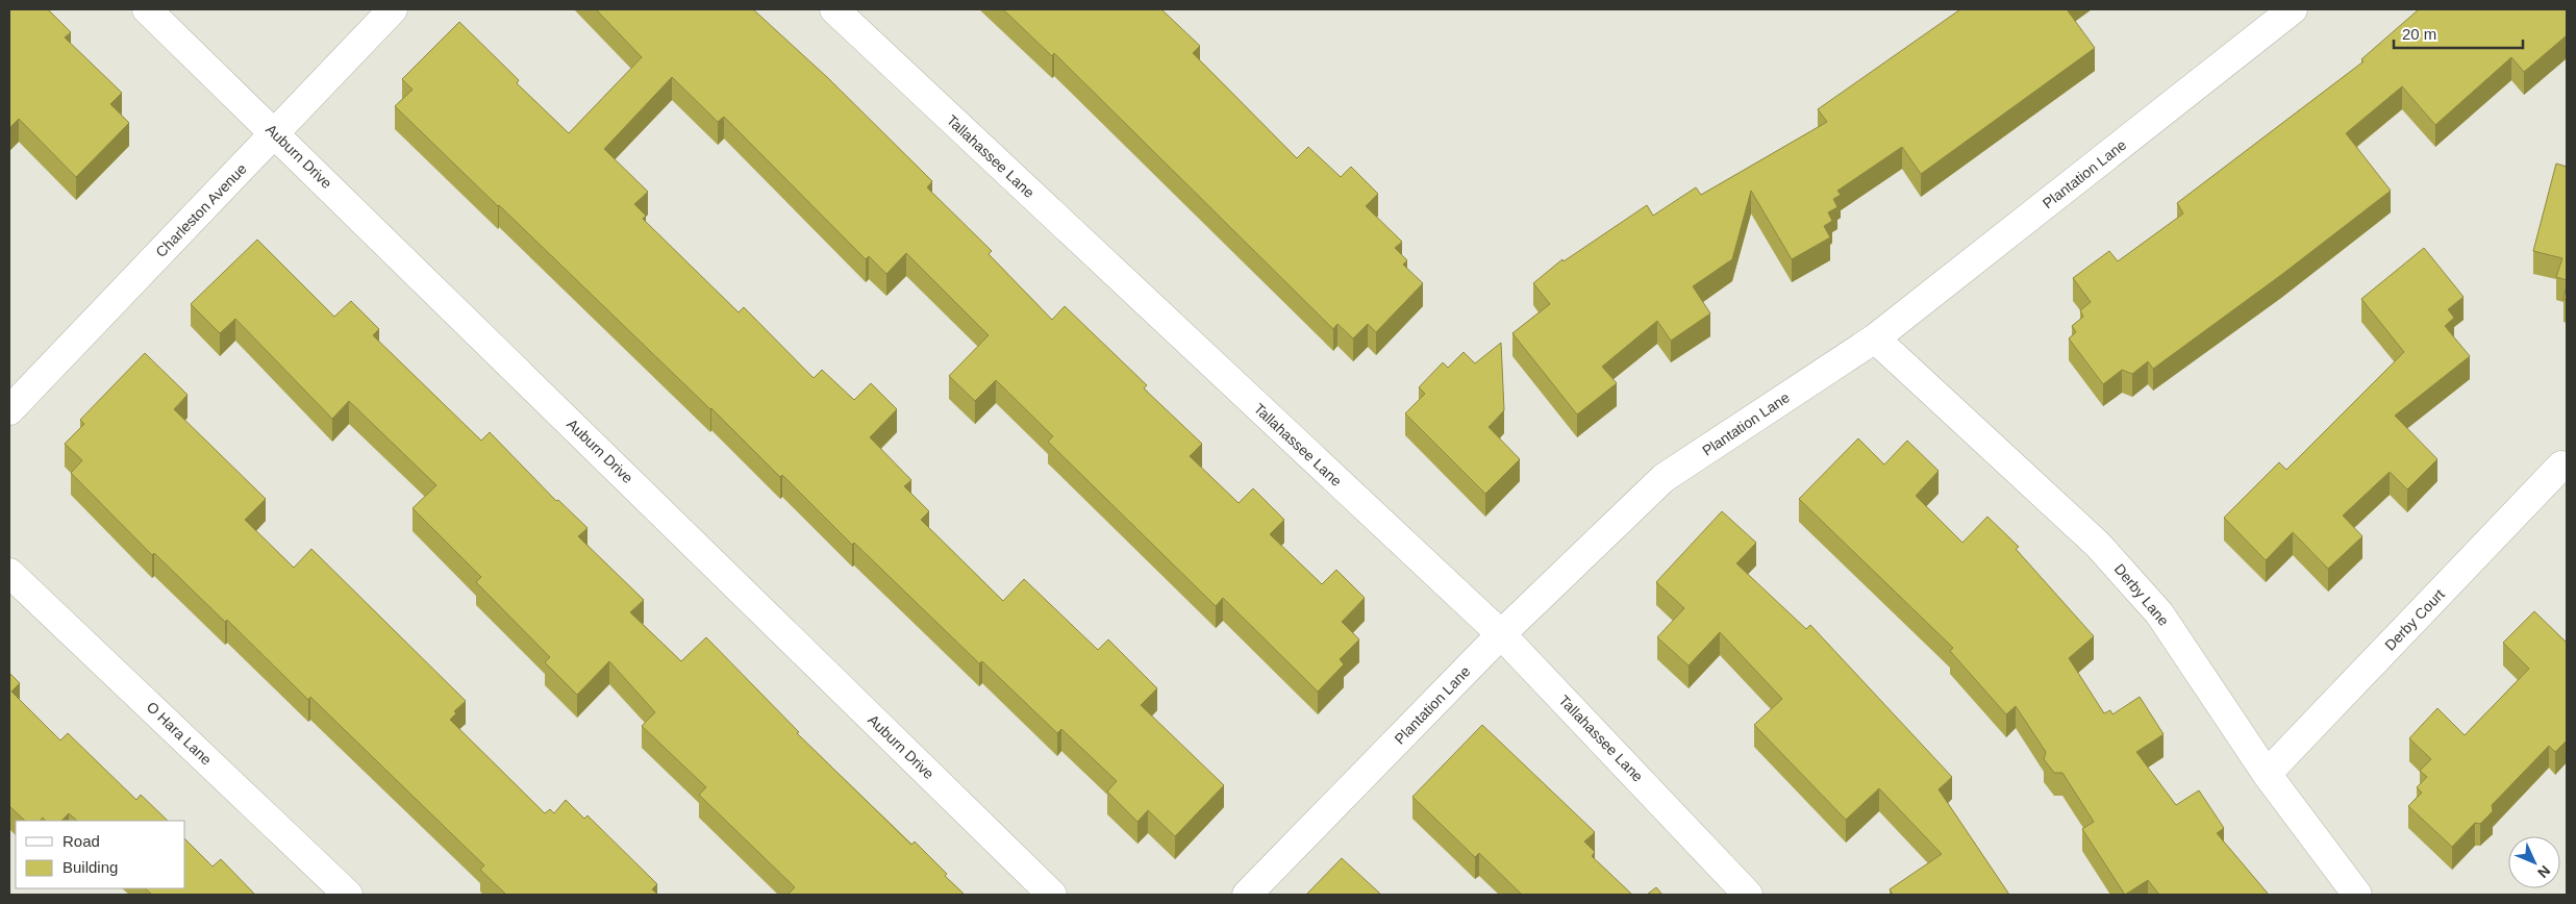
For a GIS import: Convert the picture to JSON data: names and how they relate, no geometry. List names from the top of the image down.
{
  "streets": {
    "street": [
      "Auburn Drive",
      "Tallahassee Lane",
      "Plantation Lane",
      "Charleston Avenue",
      "Derby Lane",
      "Derby Court",
      "O Hara Lane"
    ]
  },
  "crossings": [
    ["Auburn Drive", "Charleston Avenue"],
    ["Tallahassee Lane", "Plantation Lane"],
    ["Plantation Lane", "Derby Lane"],
    ["Derby Lane", "Derby Court"]
  ],
  "legend": ["Road", "Building"],
  "scale_bar": "20 m",
  "north": "bottom right"
}
